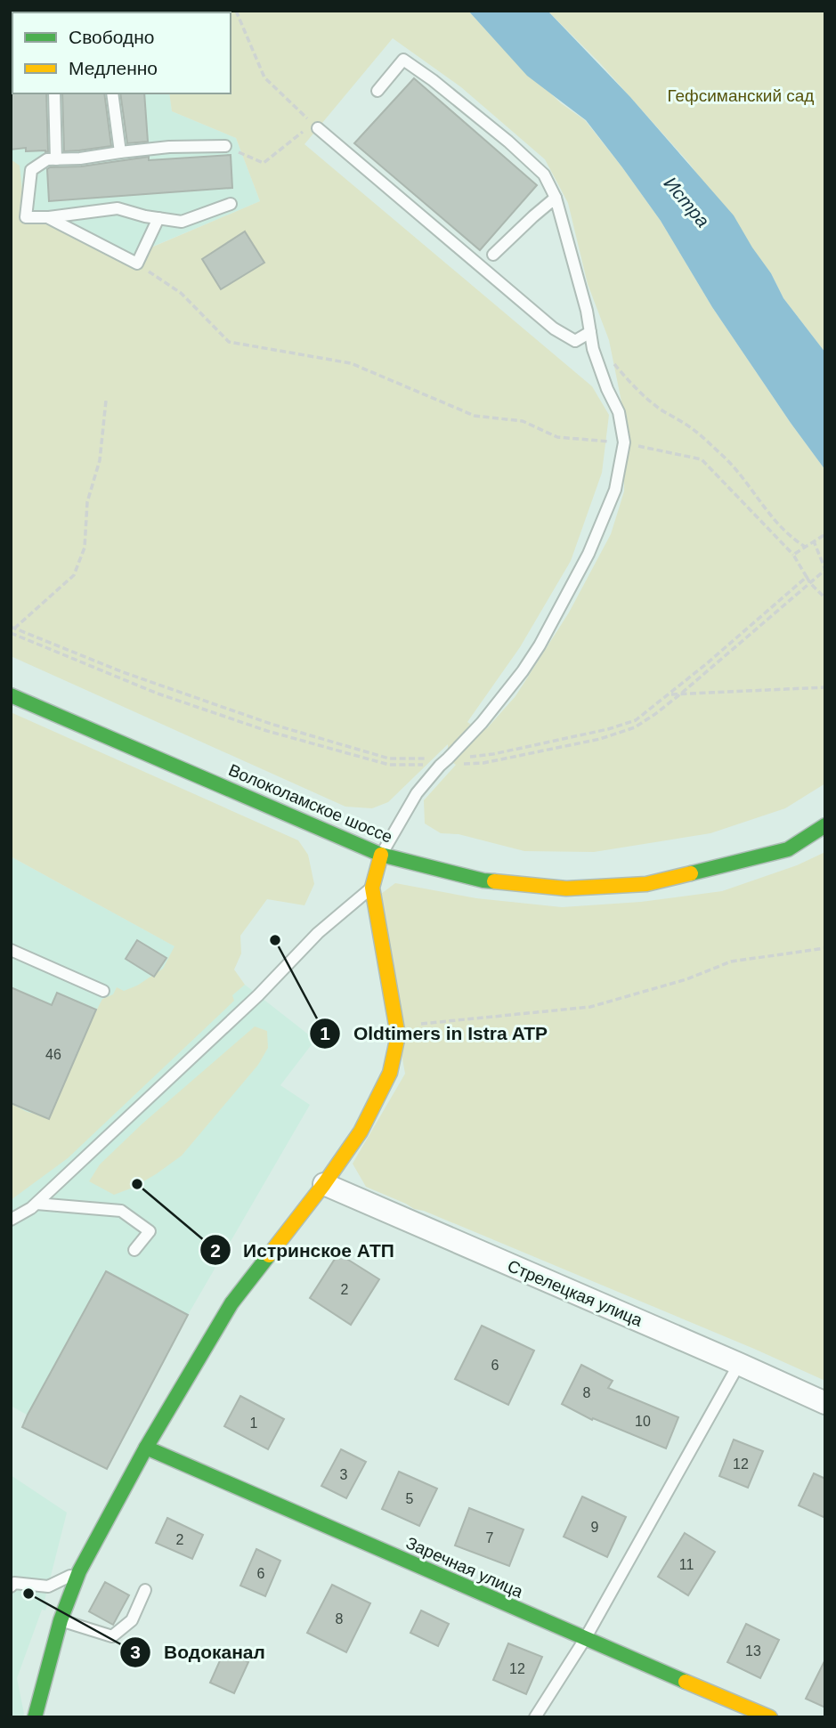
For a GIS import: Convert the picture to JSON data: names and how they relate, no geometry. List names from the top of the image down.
{
  "streets": {
    "street": ["Волоколамское шоссе", "Стрелецкая улица", "Заречная улица"]
  },
  "water": ["Истра"],
  "parks": ["Гефсиманский сад"],
  "places": ["Oldtimers in Istra ATP", "Истринское АТП", "Водоканал"],
  "house_numbers": [
    "46",
    "2",
    "6",
    "8",
    "10",
    "1",
    "12",
    "3",
    "5",
    "9",
    "7",
    "2",
    "11",
    "6",
    "8",
    "13",
    "12"
  ],
  "legend": ["Свободно", "Медленно"]
}
